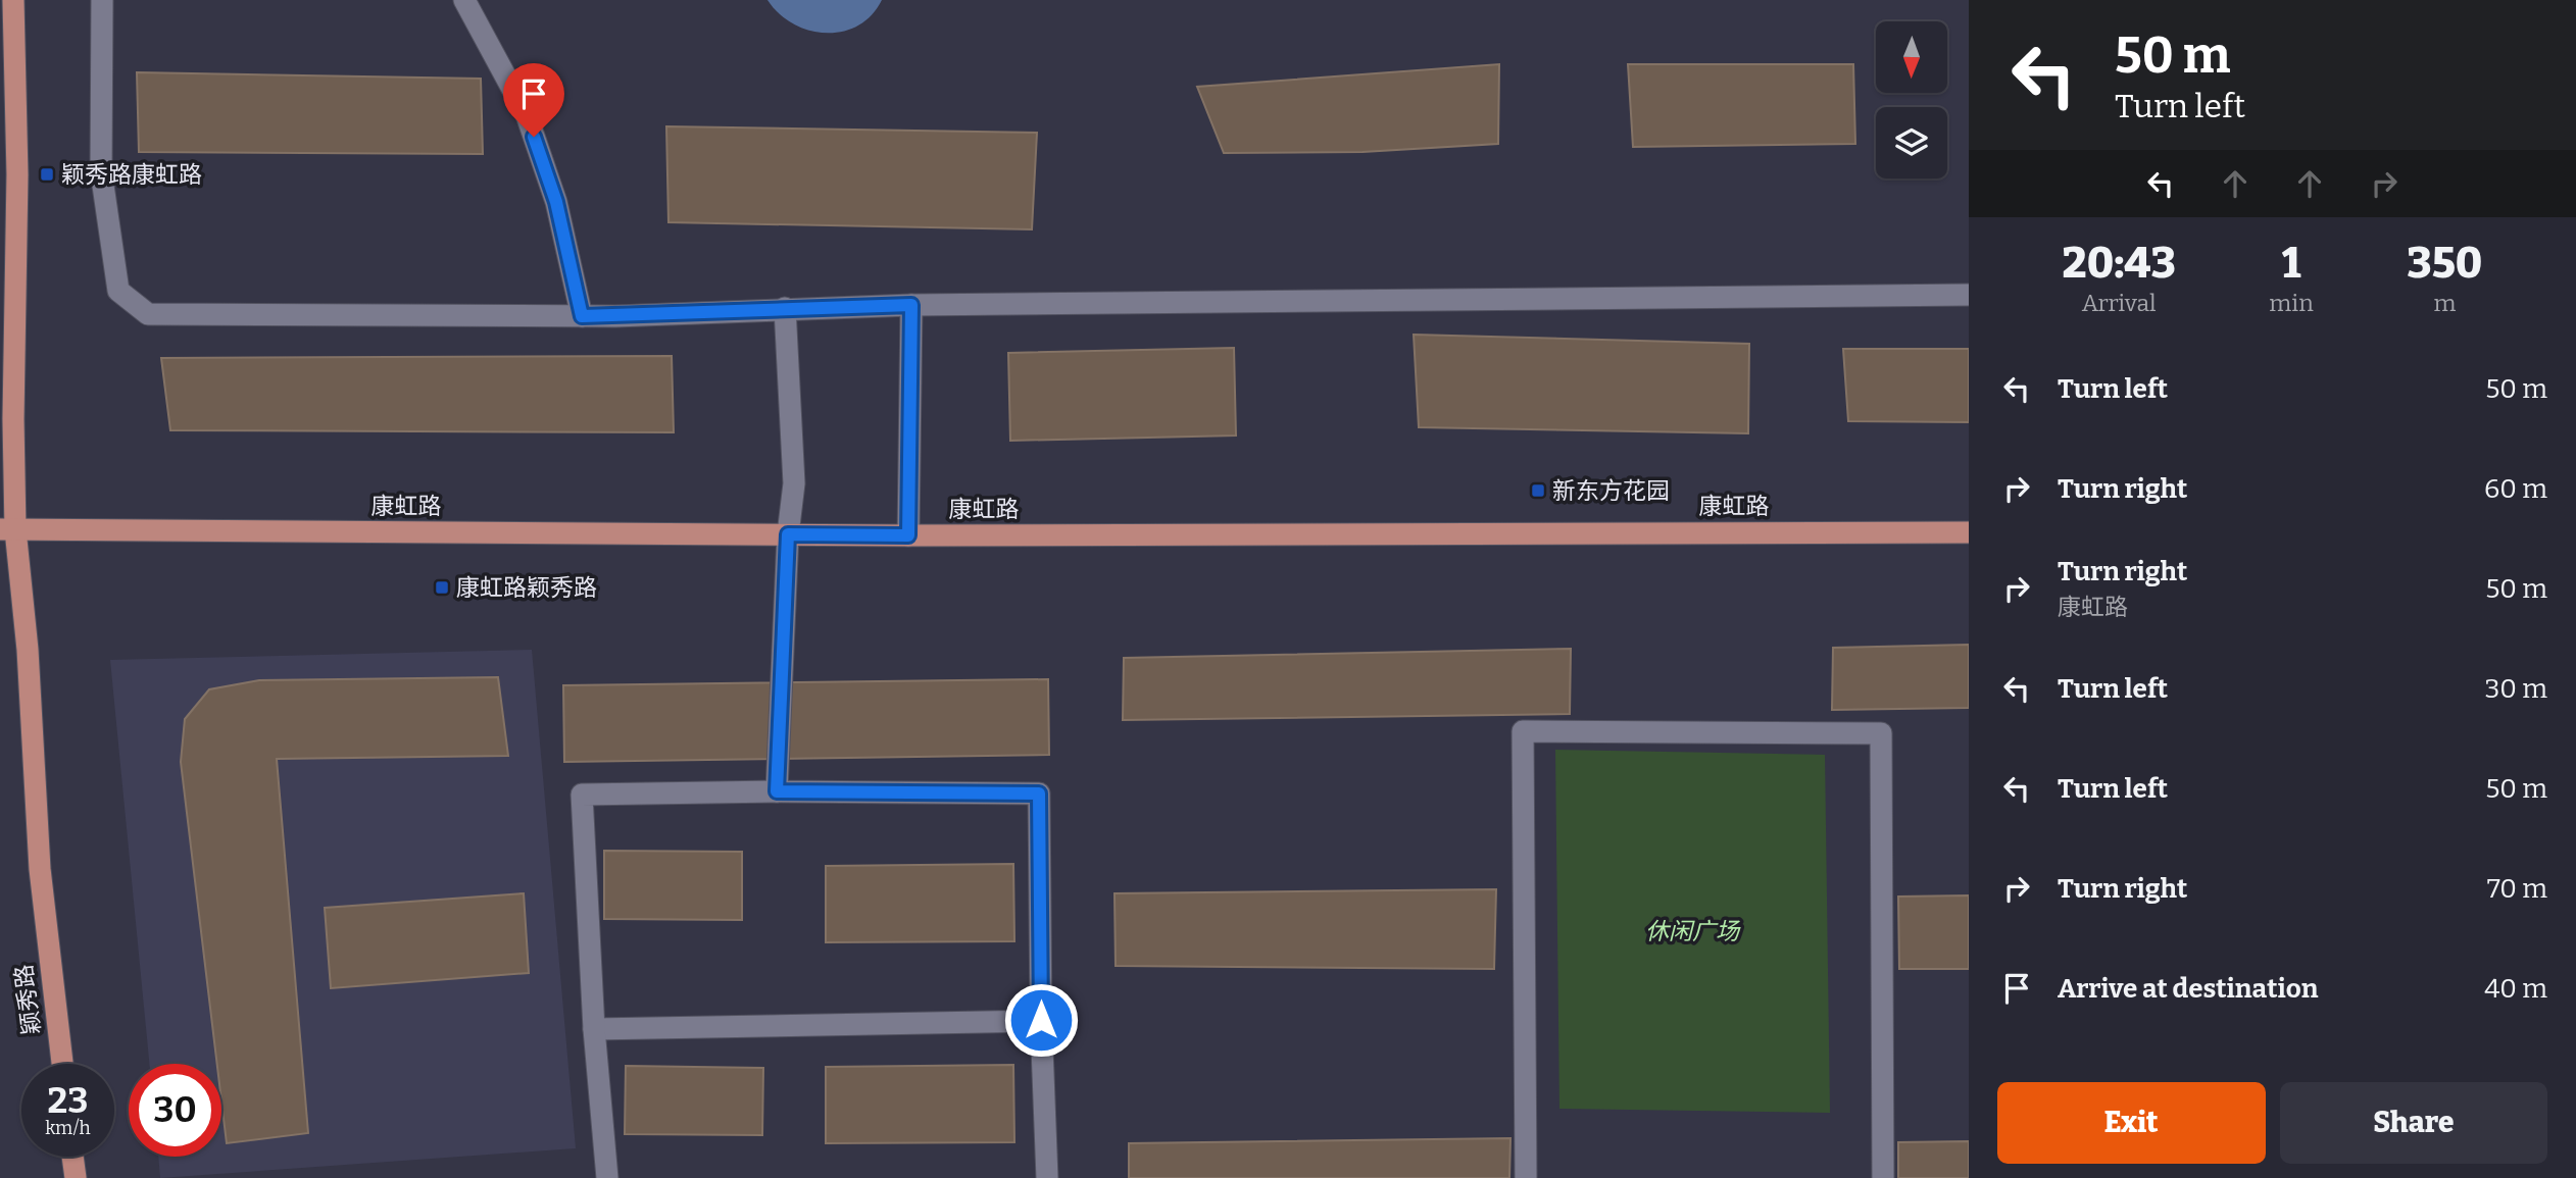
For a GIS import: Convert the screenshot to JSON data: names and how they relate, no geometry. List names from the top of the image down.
{
  "streets": {
    "main road": ["康虹路", "颖秀路"]
  },
  "crossings": [
    ["康虹路", "颖秀路"]
  ],
  "parks": ["休闲广场"],
  "places": {
    "transit": ["颖秀路康虹路", "新东方花园", "康虹路颖秀路"]
  },
  "north": "bottom",
  "page": {
    "turn": ["50 m", "Turn left"],
    "eta": [
      "20:43",
      "Arrival",
      "1",
      "min",
      "350",
      "m"
    ],
    "list": [
      {
        "name": "Turn left",
        "value": "50 m"
      },
      {
        "name": "Turn right",
        "value": "60 m"
      },
      {
        "name": "Turn right",
        "note": "康虹路",
        "value": "50 m"
      },
      {
        "name": "Turn left",
        "value": "30 m"
      },
      {
        "name": "Turn left",
        "value": "50 m"
      },
      {
        "name": "Turn right",
        "value": "70 m"
      },
      {
        "name": "Arrive at destination",
        "value": "40 m"
      }
    ],
    "speed": "23 km/h",
    "limit": "30",
    "buttons": ["Exit", "Share"]
  }
}
